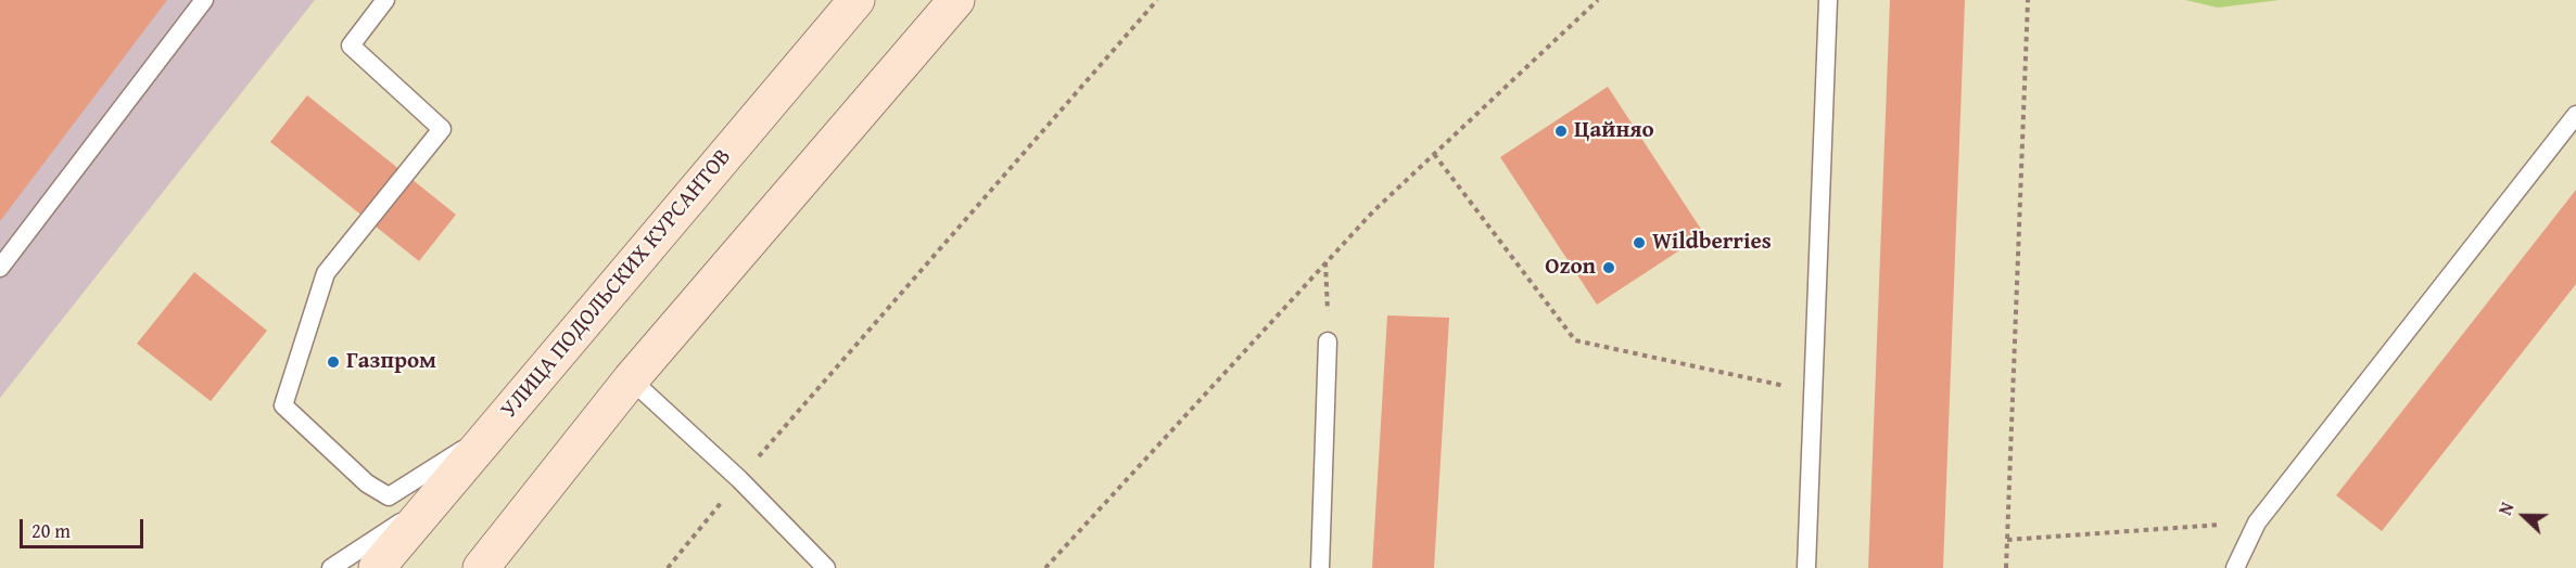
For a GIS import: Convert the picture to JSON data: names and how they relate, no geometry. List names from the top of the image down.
{
  "streets": {
    "main road": ["УЛИЦА ПОДОЛЬСКИХ КУРСАНТОВ"]
  },
  "places": [
    "Цайняо",
    "Wildberries",
    "Ozon",
    "Газпром"
  ],
  "scale_bar": "20 m",
  "north": "left"
}
